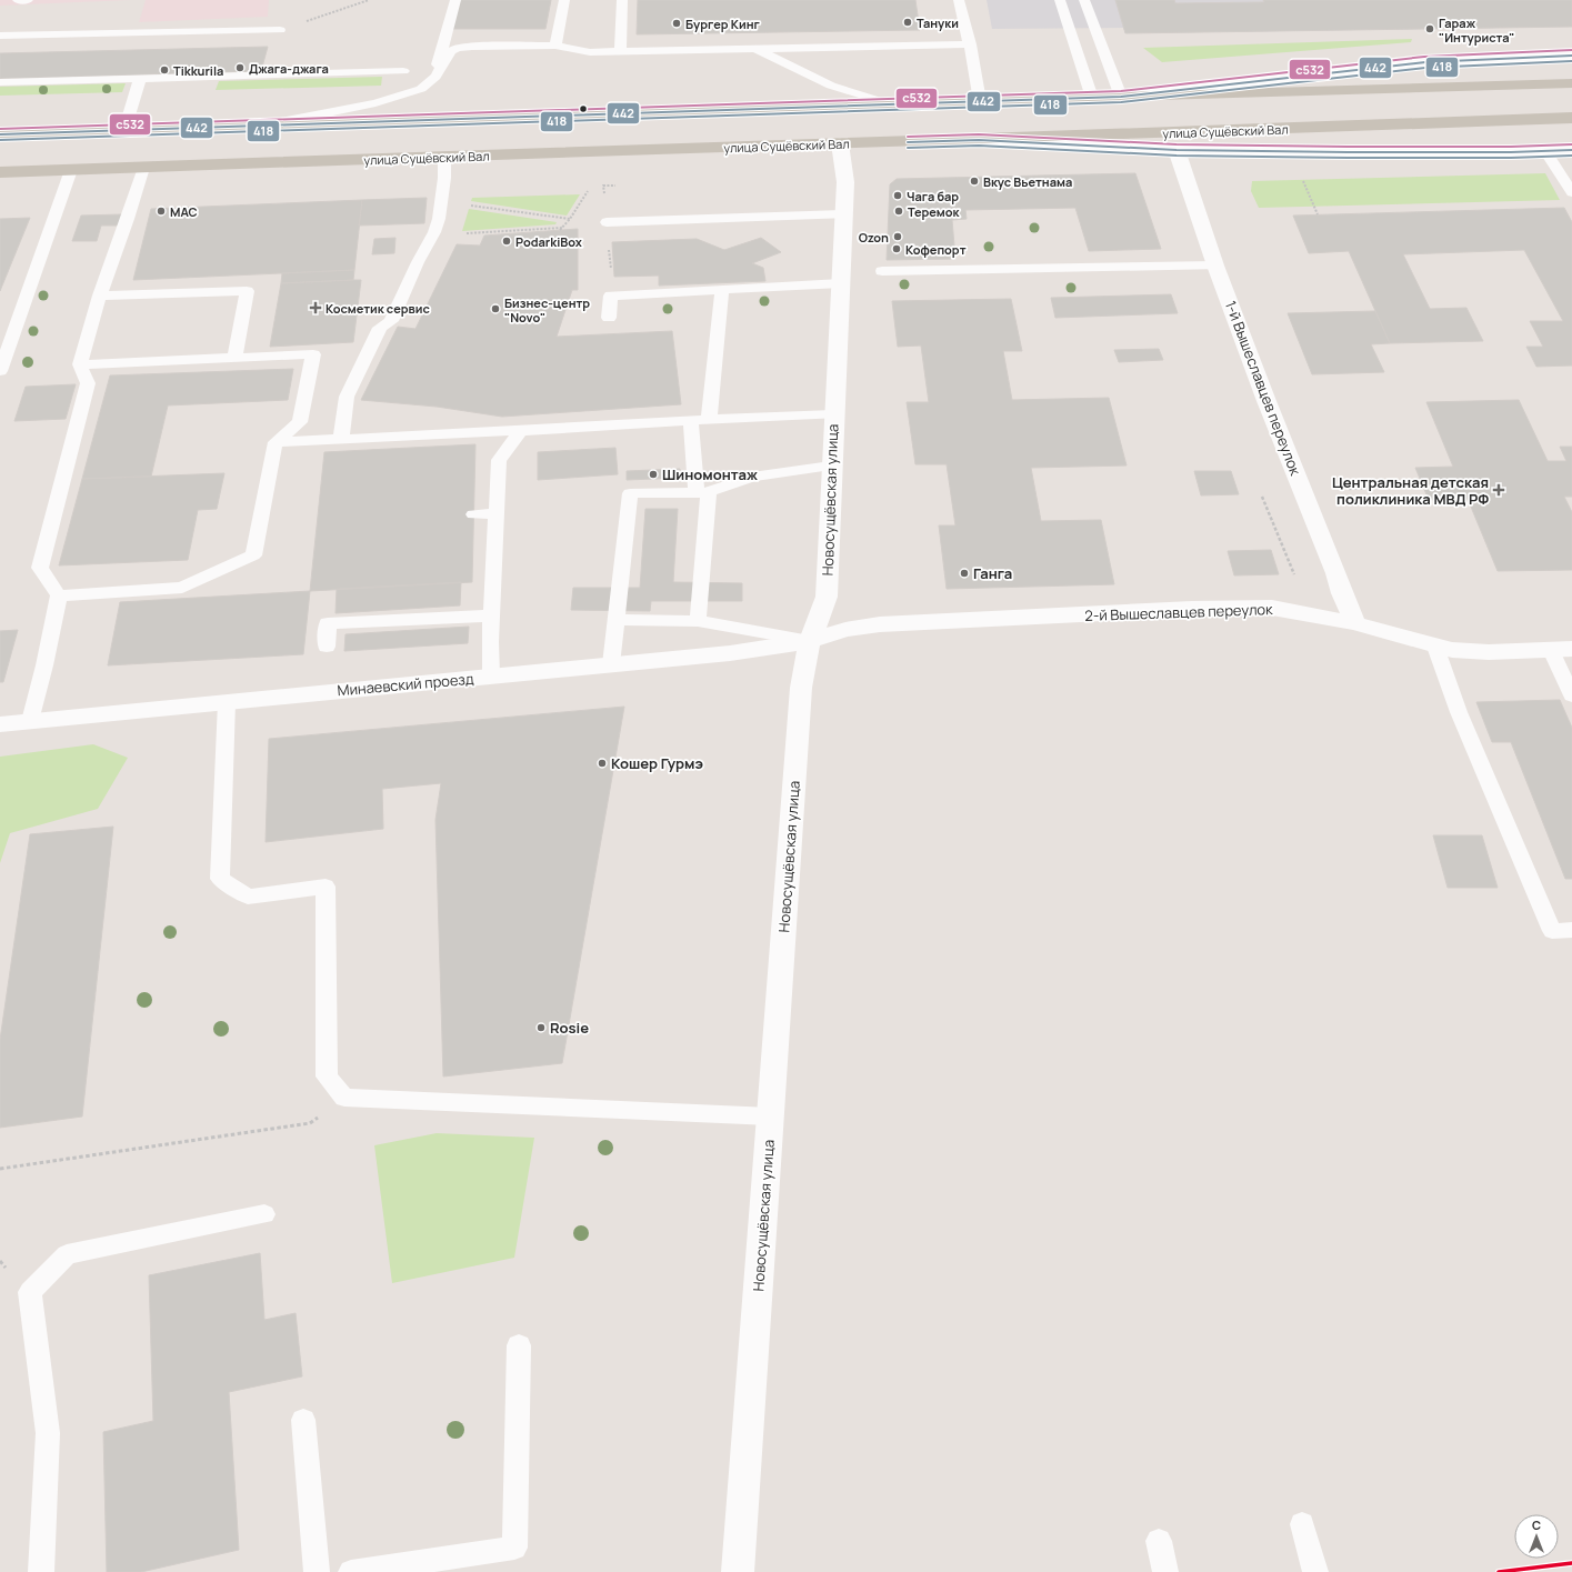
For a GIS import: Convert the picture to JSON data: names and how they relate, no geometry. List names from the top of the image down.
{
  "streets": {
    "main road": ["улица Сущёвский Вал"],
    "street": [
      "1-й Вышеславцев переулок",
      "Новосущёвская улица",
      "2-й Вышеславцев переулок",
      "Минаевский проезд"
    ]
  },
  "crossings": [
    ["улица Сущёвский Вал", "Новосущёвская улица"],
    ["1-й Вышеславцев переулок", "2-й Вышеславцев переулок"],
    ["Новосущёвская улица", "2-й Вышеславцев переулок"],
    ["Новосущёвская улица", "Минаевский проезд"],
    ["2-й Вышеславцев переулок", "Минаевский проезд"]
  ],
  "places": {
    "other": [
      "Тануки",
      "Бургер Кинг",
      "Гараж \"Интуриста\"",
      "Джага-джага",
      "Tikkurila",
      "Вкус Вьетнама",
      "Чага бар",
      "MAC",
      "Теремок",
      "Ozon",
      "PodarkiBox",
      "Кофепорт",
      "Бизнес-центр \"Novo\"",
      "Шиномонтаж",
      "Ганга",
      "Кошер Гурмэ",
      "Rosie"
    ],
    "health": ["Косметик сервис", "Центральная детская поликлиника МВД РФ"]
  },
  "lines": ["transit line с532", "transit line 442", "transit line 418"],
  "north": "top"
}
